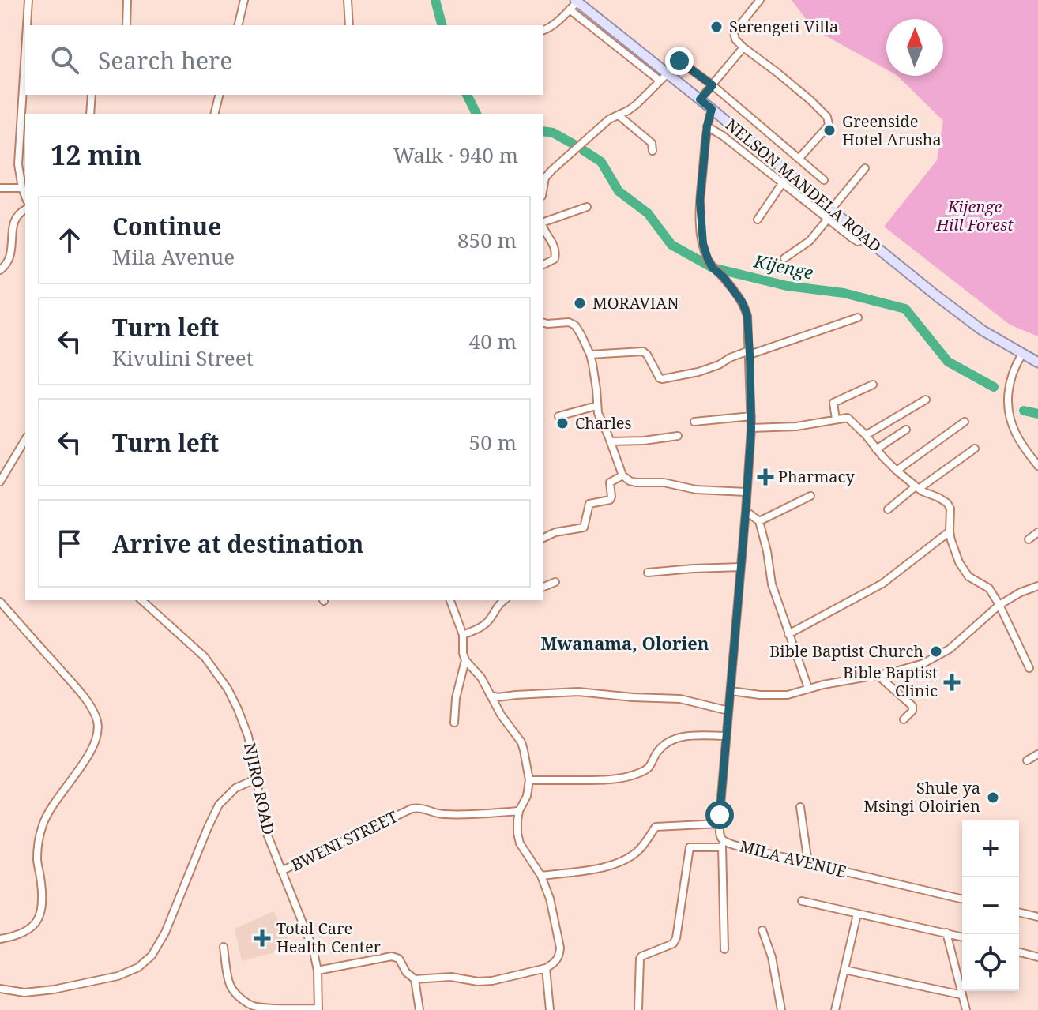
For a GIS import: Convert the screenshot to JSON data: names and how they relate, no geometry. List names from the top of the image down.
{
  "streets": {
    "main road": ["NELSON MANDELA ROAD"],
    "street": ["NJIRO ROAD", "BWENI STREET", "MILA AVENUE"]
  },
  "crossings": [
    ["NELSON MANDELA ROAD", "MILA AVENUE"],
    ["NJIRO ROAD", "BWENI STREET"]
  ],
  "districts": ["Mwanama, Olorien"],
  "water": ["Kijenge"],
  "parks": ["Kijenge Hill Forest"],
  "places": {
    "other": [
      "Serengeti Villa",
      "Greenside Hotel Arusha",
      "MORAVIAN",
      "Charles",
      "Bible Baptist Church",
      "Shule ya Msingi Oloirien"
    ],
    "health": ["Pharmacy", "Bible Baptist Clinic", "Total Care Health Center"]
  },
  "north": "top",
  "page": {
    "search": "Search here",
    "heading": ["12 min", "Walk · 940 m"],
    "list": [
      ["Continue", "Mila Avenue", "850 m"],
      ["Turn left", "Kivulini Street", "40 m"],
      ["Turn left", "50 m"],
      "Arrive at destination"
    ],
    "map_buttons": ["+", "−"]
  }
}
